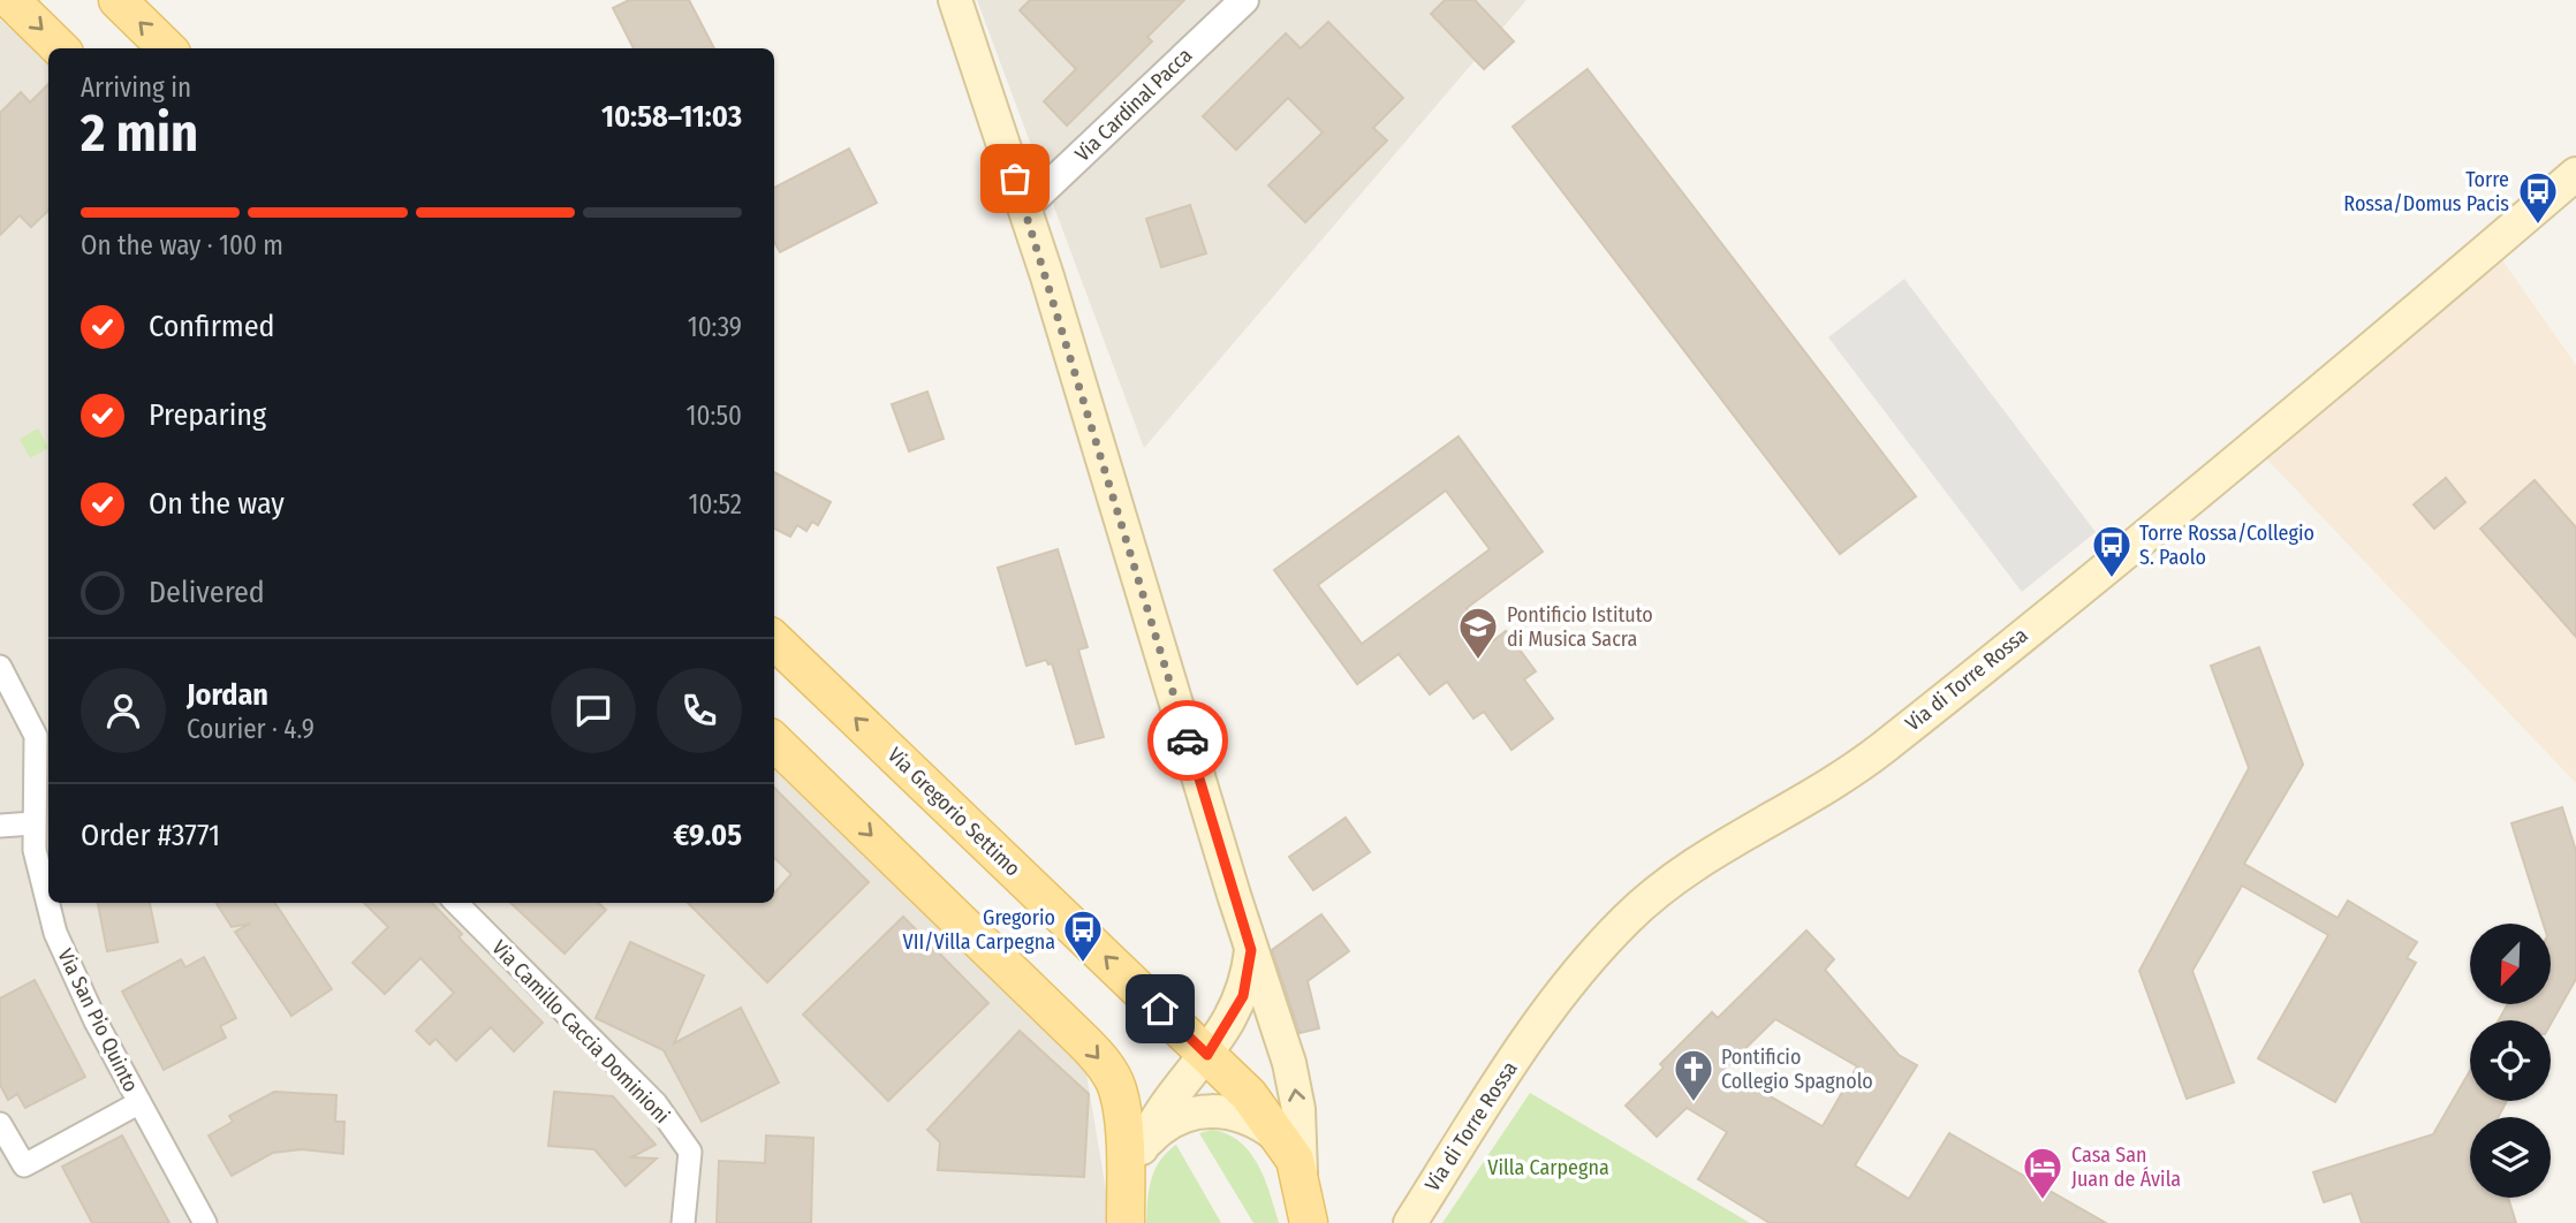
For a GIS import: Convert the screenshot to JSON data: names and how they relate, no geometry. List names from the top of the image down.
{
  "streets": {
    "main road": ["Via di Torre Rossa", "Via Gregorio Settimo"],
    "street": ["Via Cardinal Pacca", "Via San Pio Quinto", "Via Camillo Caccia Dominioni"]
  },
  "parks": ["Villa Carpegna"],
  "places": {
    "bus stop": ["Torre Rossa/Domus Pacis", "Torre Rossa/Collegio S. Paolo", "Gregorio VII/Villa Carpegna"],
    "school or university": ["Pontificio Istituto di Musica Sacra"],
    "church": ["Pontificio Collegio Spagnolo"],
    "hotel": ["Casa San Juan de Ávila"]
  },
  "north": "bottom left",
  "page": {
    "heading": ["2 min", "Arriving in", "10:58–11:03"],
    "panel": [
      "Jordan",
      "Courier · 4.9",
      "Order #3771",
      "€9.05"
    ],
    "bar": "On the way · 100 m",
    "list": [
      ["Confirmed", "10:39"],
      ["Preparing", "10:50"],
      ["On the way", "10:52"],
      "Delivered"
    ]
  }
}
